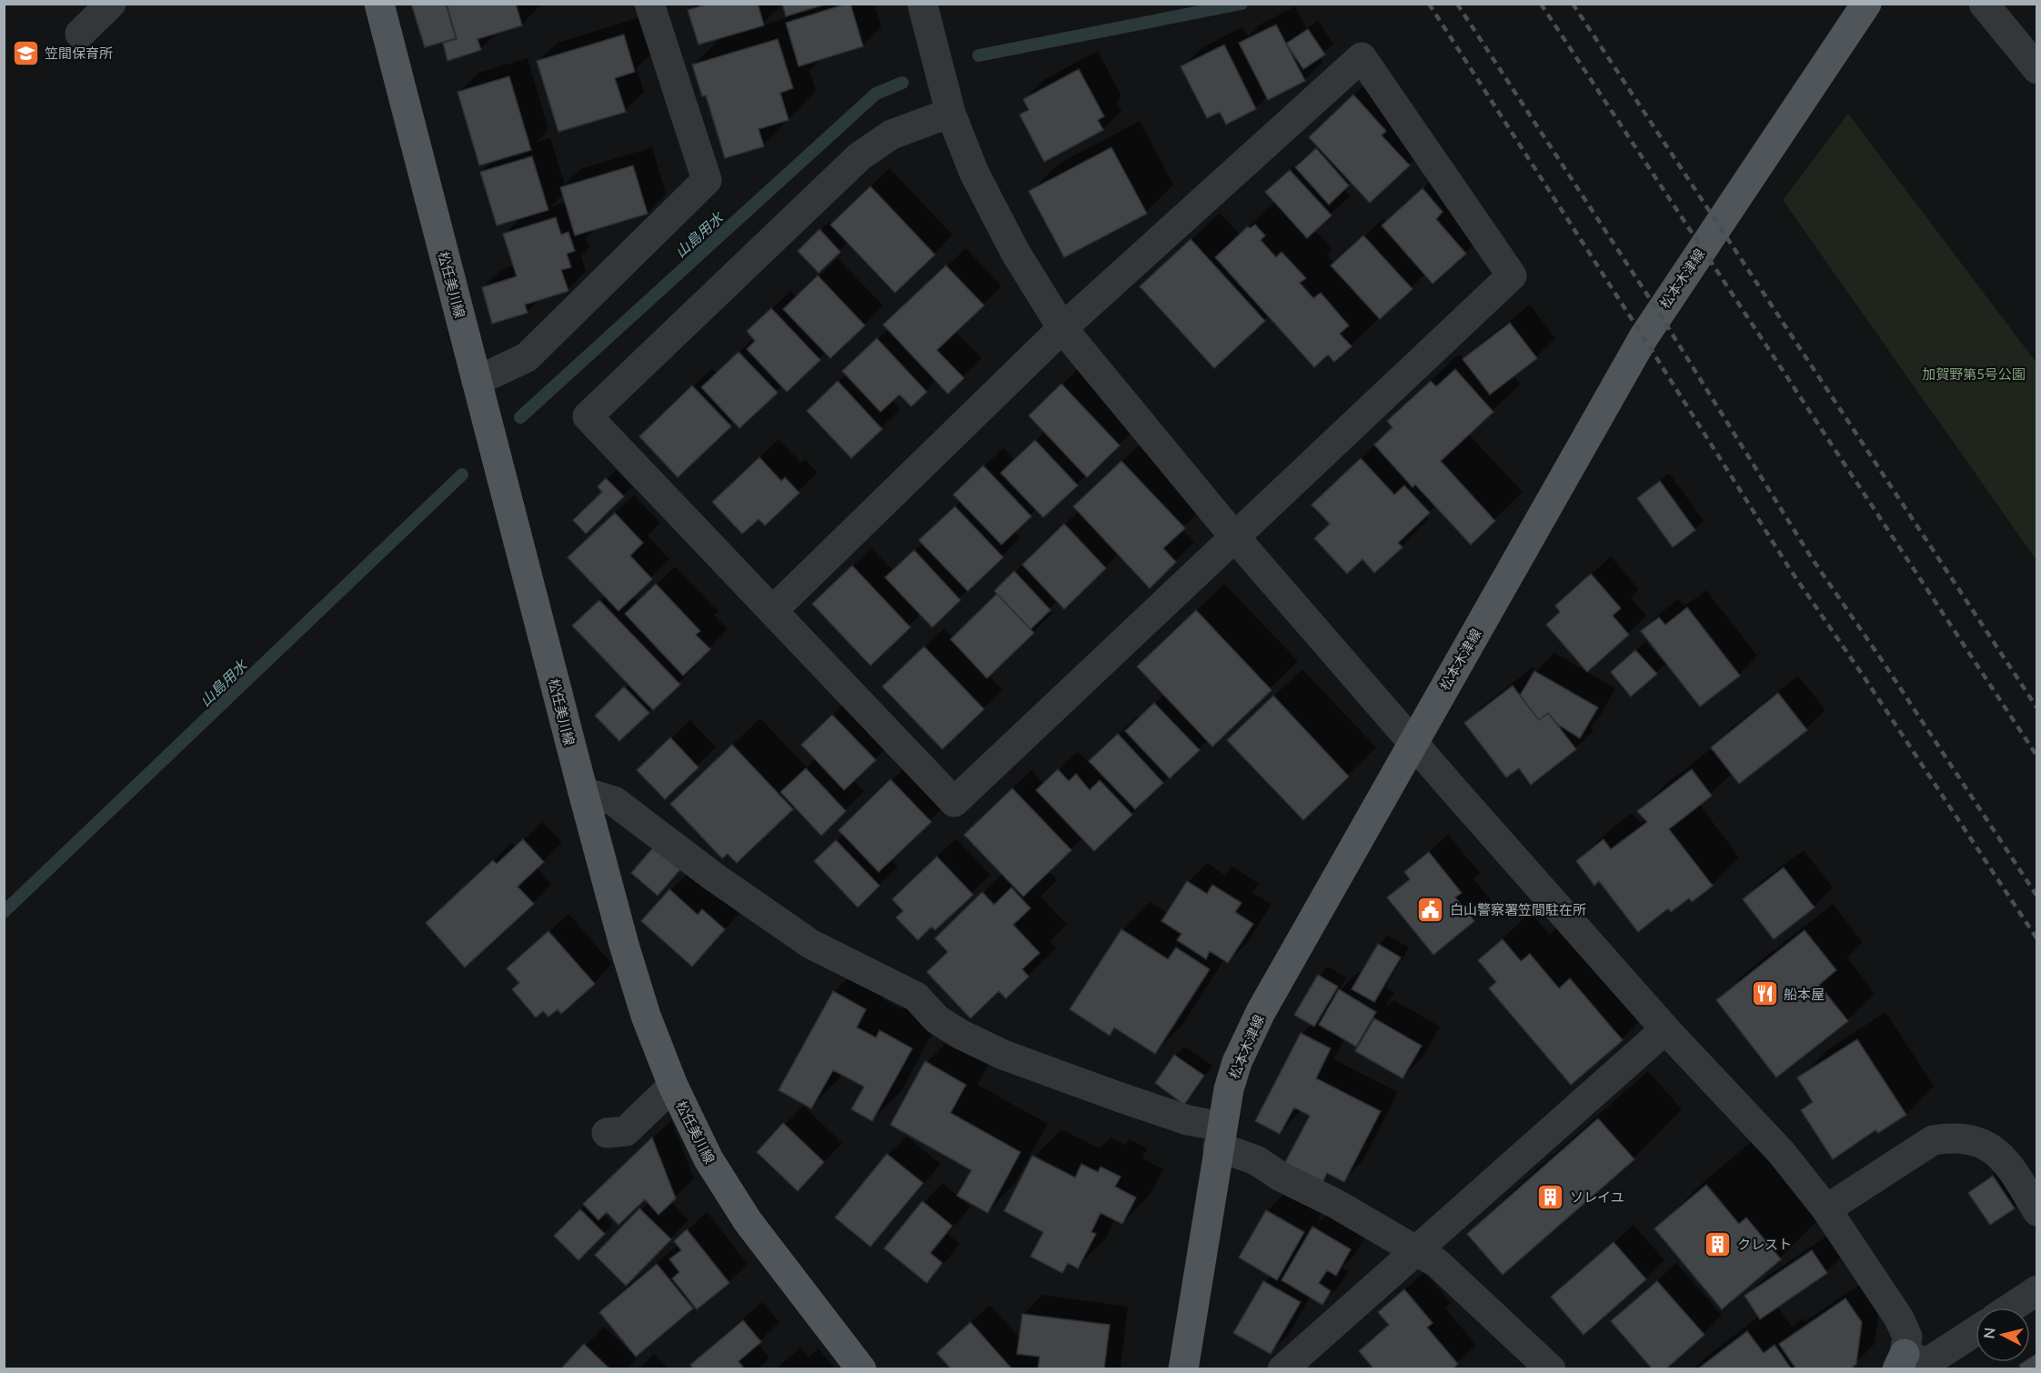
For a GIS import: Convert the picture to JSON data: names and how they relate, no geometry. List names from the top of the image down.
{
  "streets": {
    "main road": ["松本木津線", "松任美川線"]
  },
  "water": ["山島用水"],
  "parks": ["加賀野第5号公園"],
  "places": {
    "school or university": ["笠間保育所"],
    "public building": ["白山警察署笠間駐在所"],
    "restaurant": ["船本屋"],
    "building": ["ソレイユ", "クレスト"]
  },
  "north": "left"
}
